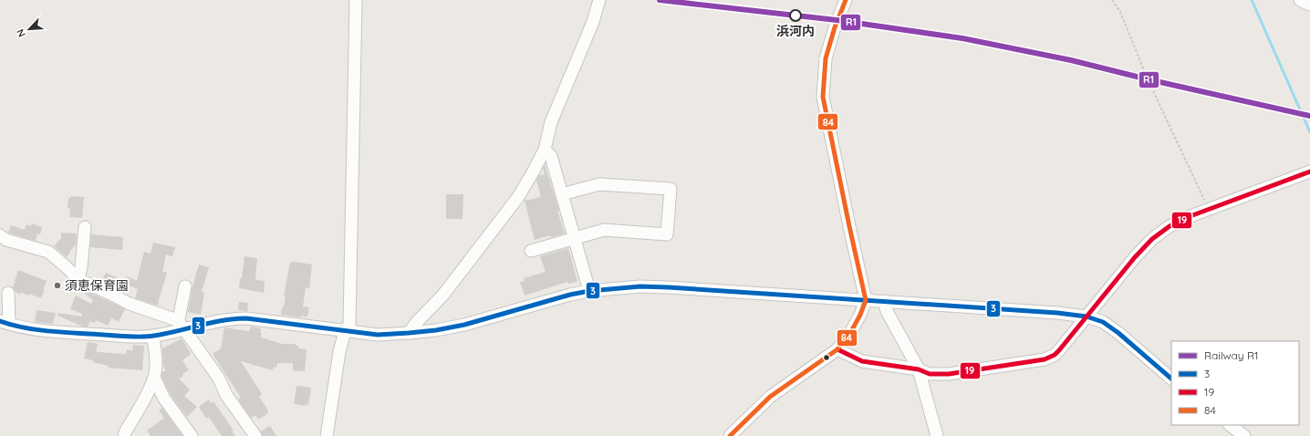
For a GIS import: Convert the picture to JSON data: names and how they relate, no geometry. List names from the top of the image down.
{
  "places": ["浜河内", "須恵保育園"],
  "lines": [
    "rail line R1",
    "transit line 84",
    "transit line 19",
    "transit line 3"
  ],
  "legend": [
    "Railway R1",
    "3",
    "19",
    "84"
  ],
  "north": "bottom left"
}
